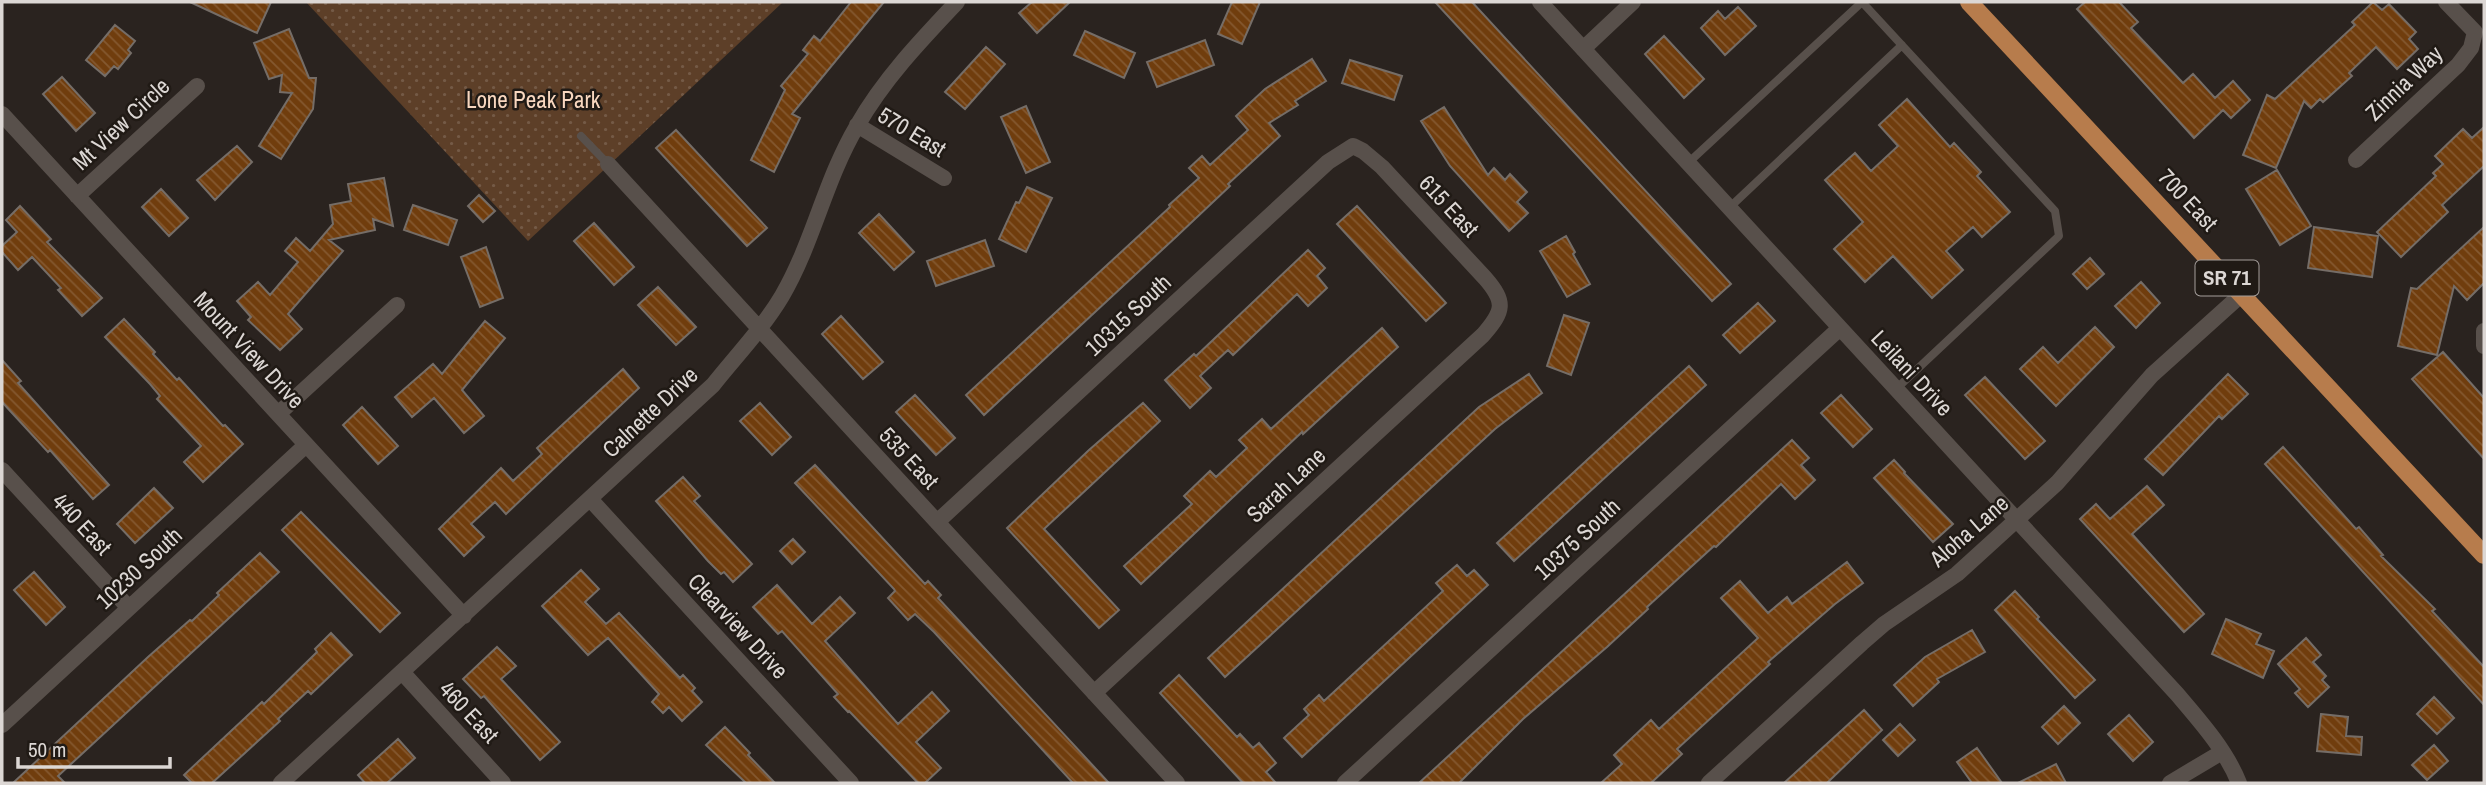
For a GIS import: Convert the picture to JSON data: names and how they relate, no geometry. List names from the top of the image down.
{
  "streets": {
    "main road": ["700 East", "SR 71"],
    "street": [
      "Zinnia Way",
      "Mt View Circle",
      "570 East",
      "615 East",
      "10315 South",
      "Mount View Drive",
      "Leilani Drive",
      "Calnette Drive",
      "535 East",
      "Sarah Lane",
      "440 East",
      "Aloha Lane",
      "10375 South",
      "10230 South",
      "Clearview Drive",
      "460 East"
    ]
  },
  "crossings": [
    ["Mt View Circle", "Mount View Drive"],
    ["570 East", "Calnette Drive"],
    ["700 East", "Aloha Lane"],
    ["615 East", "10315 South"],
    ["615 East", "Sarah Lane"],
    ["10315 South", "535 East"],
    ["Mount View Drive", "Calnette Drive"],
    ["Mount View Drive", "10230 South"],
    ["Leilani Drive", "Aloha Lane"],
    ["Leilani Drive", "10375 South"],
    ["Calnette Drive", "535 East"],
    ["Calnette Drive", "Clearview Drive"],
    ["Calnette Drive", "460 East"],
    ["535 East", "Sarah Lane"],
    ["440 East", "10230 South"]
  ],
  "parks": ["Lone Peak Park"],
  "scale_bar": "50 m"
}
